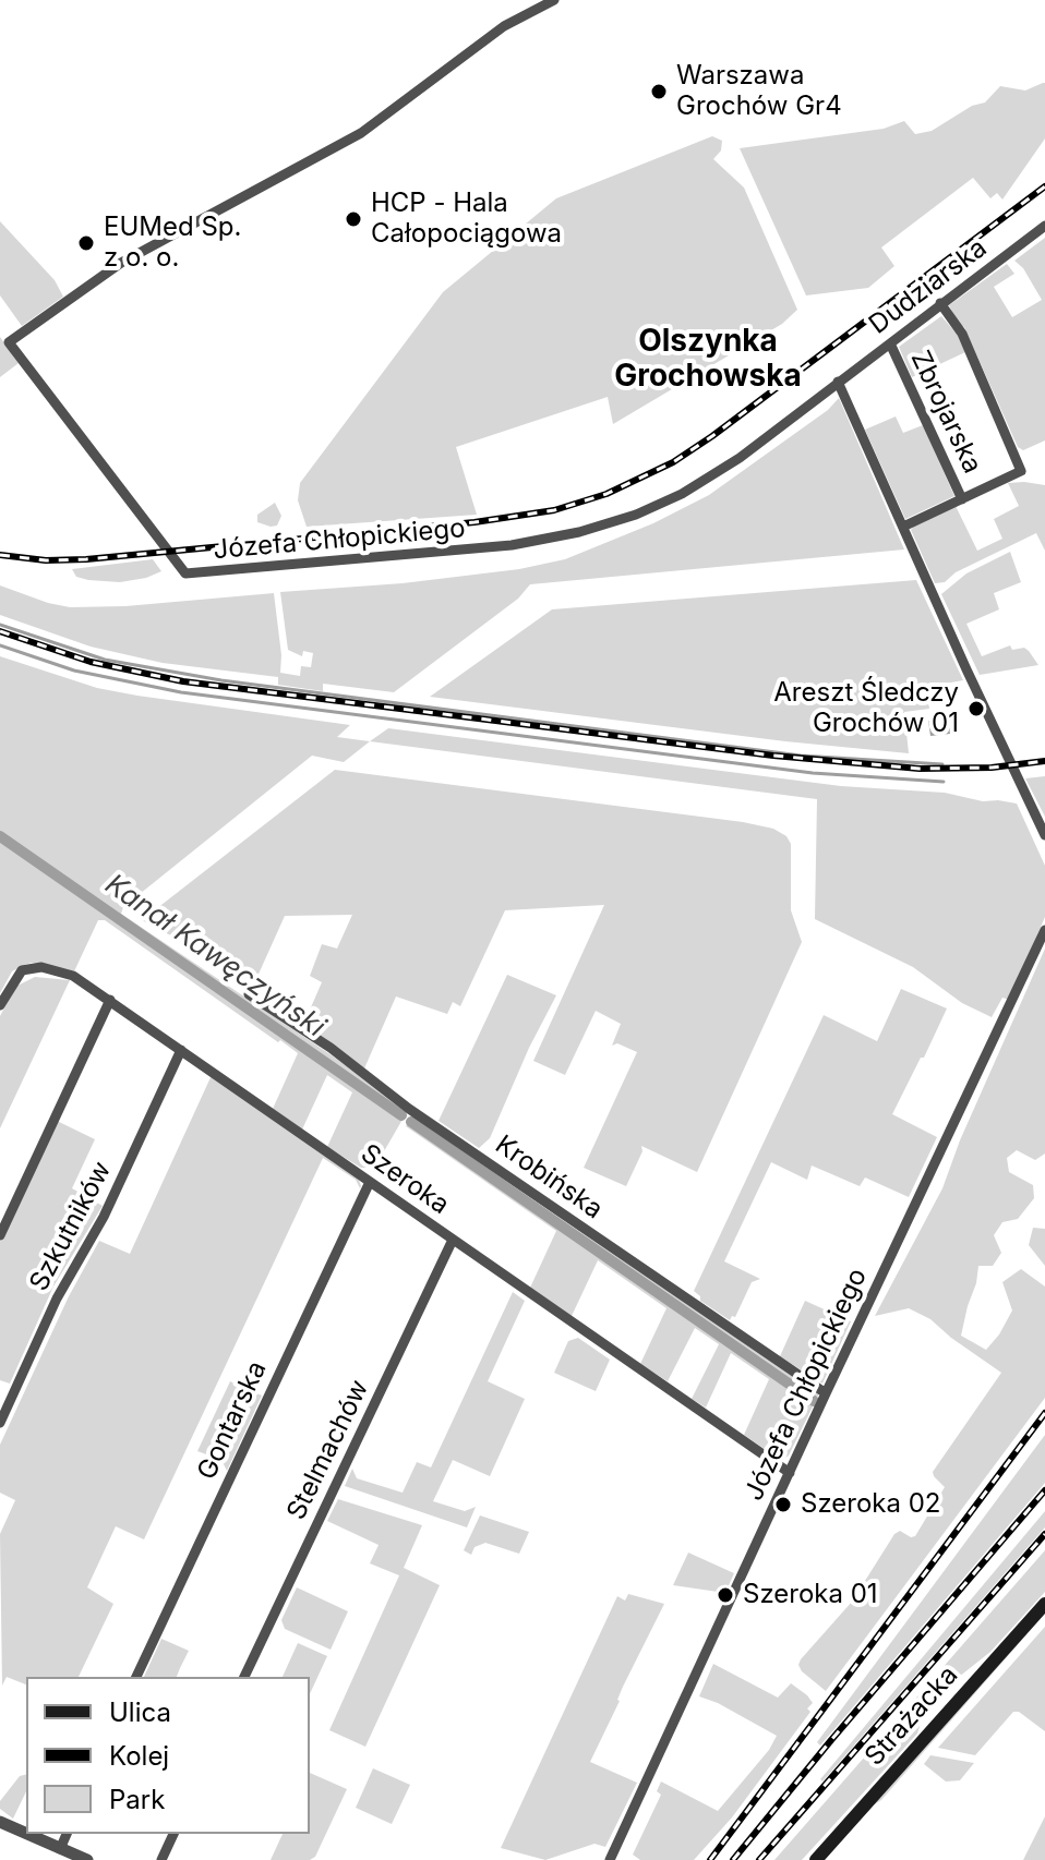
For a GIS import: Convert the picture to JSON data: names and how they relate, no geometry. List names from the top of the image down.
{
  "streets": {
    "main road": ["Strażacka"],
    "street": [
      "Dudziarska",
      "Zbrojarska",
      "Józefa Chłopickiego",
      "Krobińska",
      "Szeroka",
      "Szkutników",
      "Gontarska",
      "Stelmachów"
    ]
  },
  "crossings": [
    ["Dudziarska", "Zbrojarska"],
    ["Dudziarska", "Józefa Chłopickiego"],
    ["Józefa Chłopickiego", "Krobińska"],
    ["Józefa Chłopickiego", "Szeroka"],
    ["Szeroka", "Szkutników"],
    ["Szeroka", "Gontarska"],
    ["Szeroka", "Stelmachów"]
  ],
  "districts": ["Olszynka Grochowska"],
  "water": ["Kanał Kawęczyński"],
  "places": [
    "Warszawa Grochów Gr4",
    "HCP - Hala Całopociągowa",
    "EUMed Sp. z o. o.",
    "Areszt Śledczy Grochów 01",
    "Szeroka 02",
    "Szeroka 01"
  ],
  "legend": ["Ulica", "Kolej", "Park"]
}
